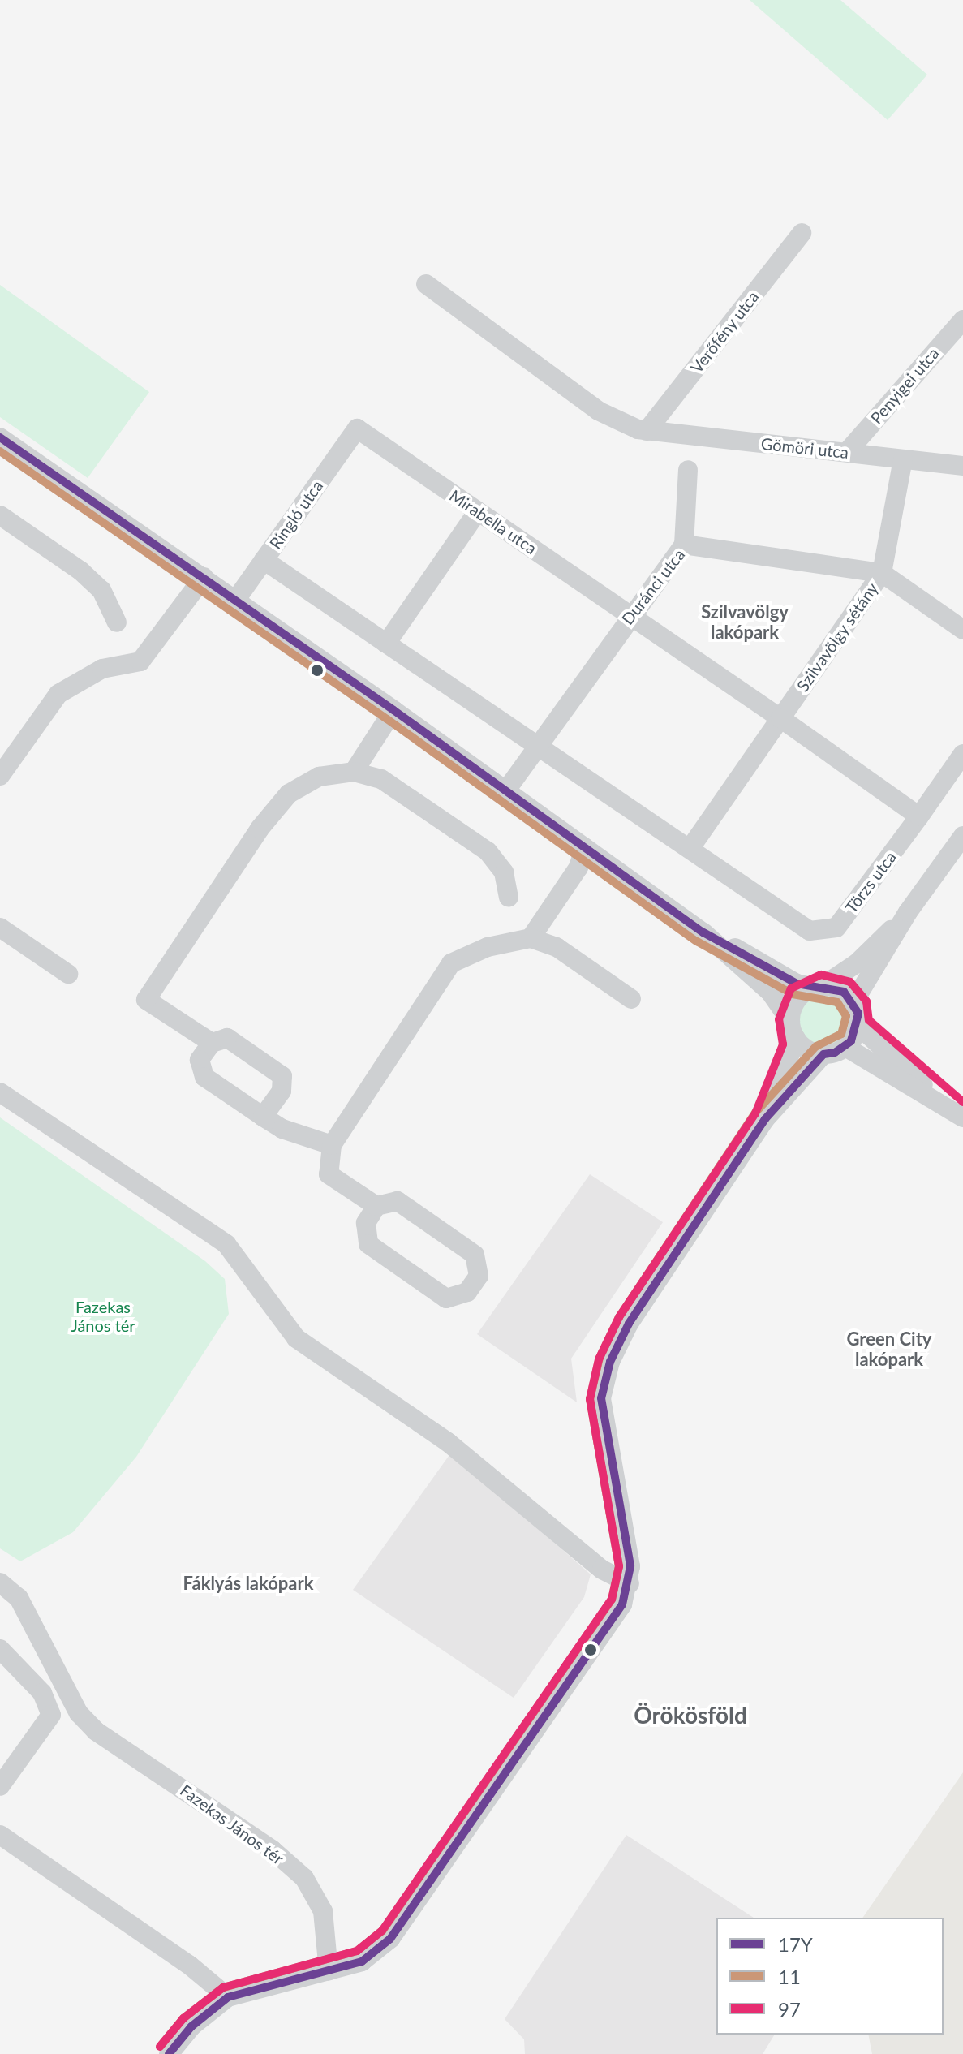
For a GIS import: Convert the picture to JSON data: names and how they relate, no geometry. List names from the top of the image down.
{
  "streets": {
    "street": [
      "Verőfény utca",
      "Penyigei utca",
      "Gömöri utca",
      "Ringló utca",
      "Mirabella utca",
      "Duránci utca",
      "Szilvavölgy sétány",
      "Törzs utca",
      "Fazekas János tér"
    ]
  },
  "crossings": [
    ["Verőfény utca", "Gömöri utca"],
    ["Penyigei utca", "Gömöri utca"],
    ["Ringló utca", "Mirabella utca"],
    ["Ringló utca", "Törzs utca"],
    ["Mirabella utca", "Duránci utca"],
    ["Mirabella utca", "Szilvavölgy sétány"],
    ["Duránci utca", "Szilvavölgy sétány"],
    ["Duránci utca", "Törzs utca"],
    ["Szilvavölgy sétány", "Törzs utca"]
  ],
  "districts": [
    "Szilvavölgy lakópark",
    "Green City lakópark",
    "Fáklyás lakópark",
    "Örökösföld"
  ],
  "parks": ["Fazekas János tér"],
  "lines": ["transit line 17Y", "transit line 11", "transit line 97"],
  "legend": ["17Y", "11", "97"]
}
